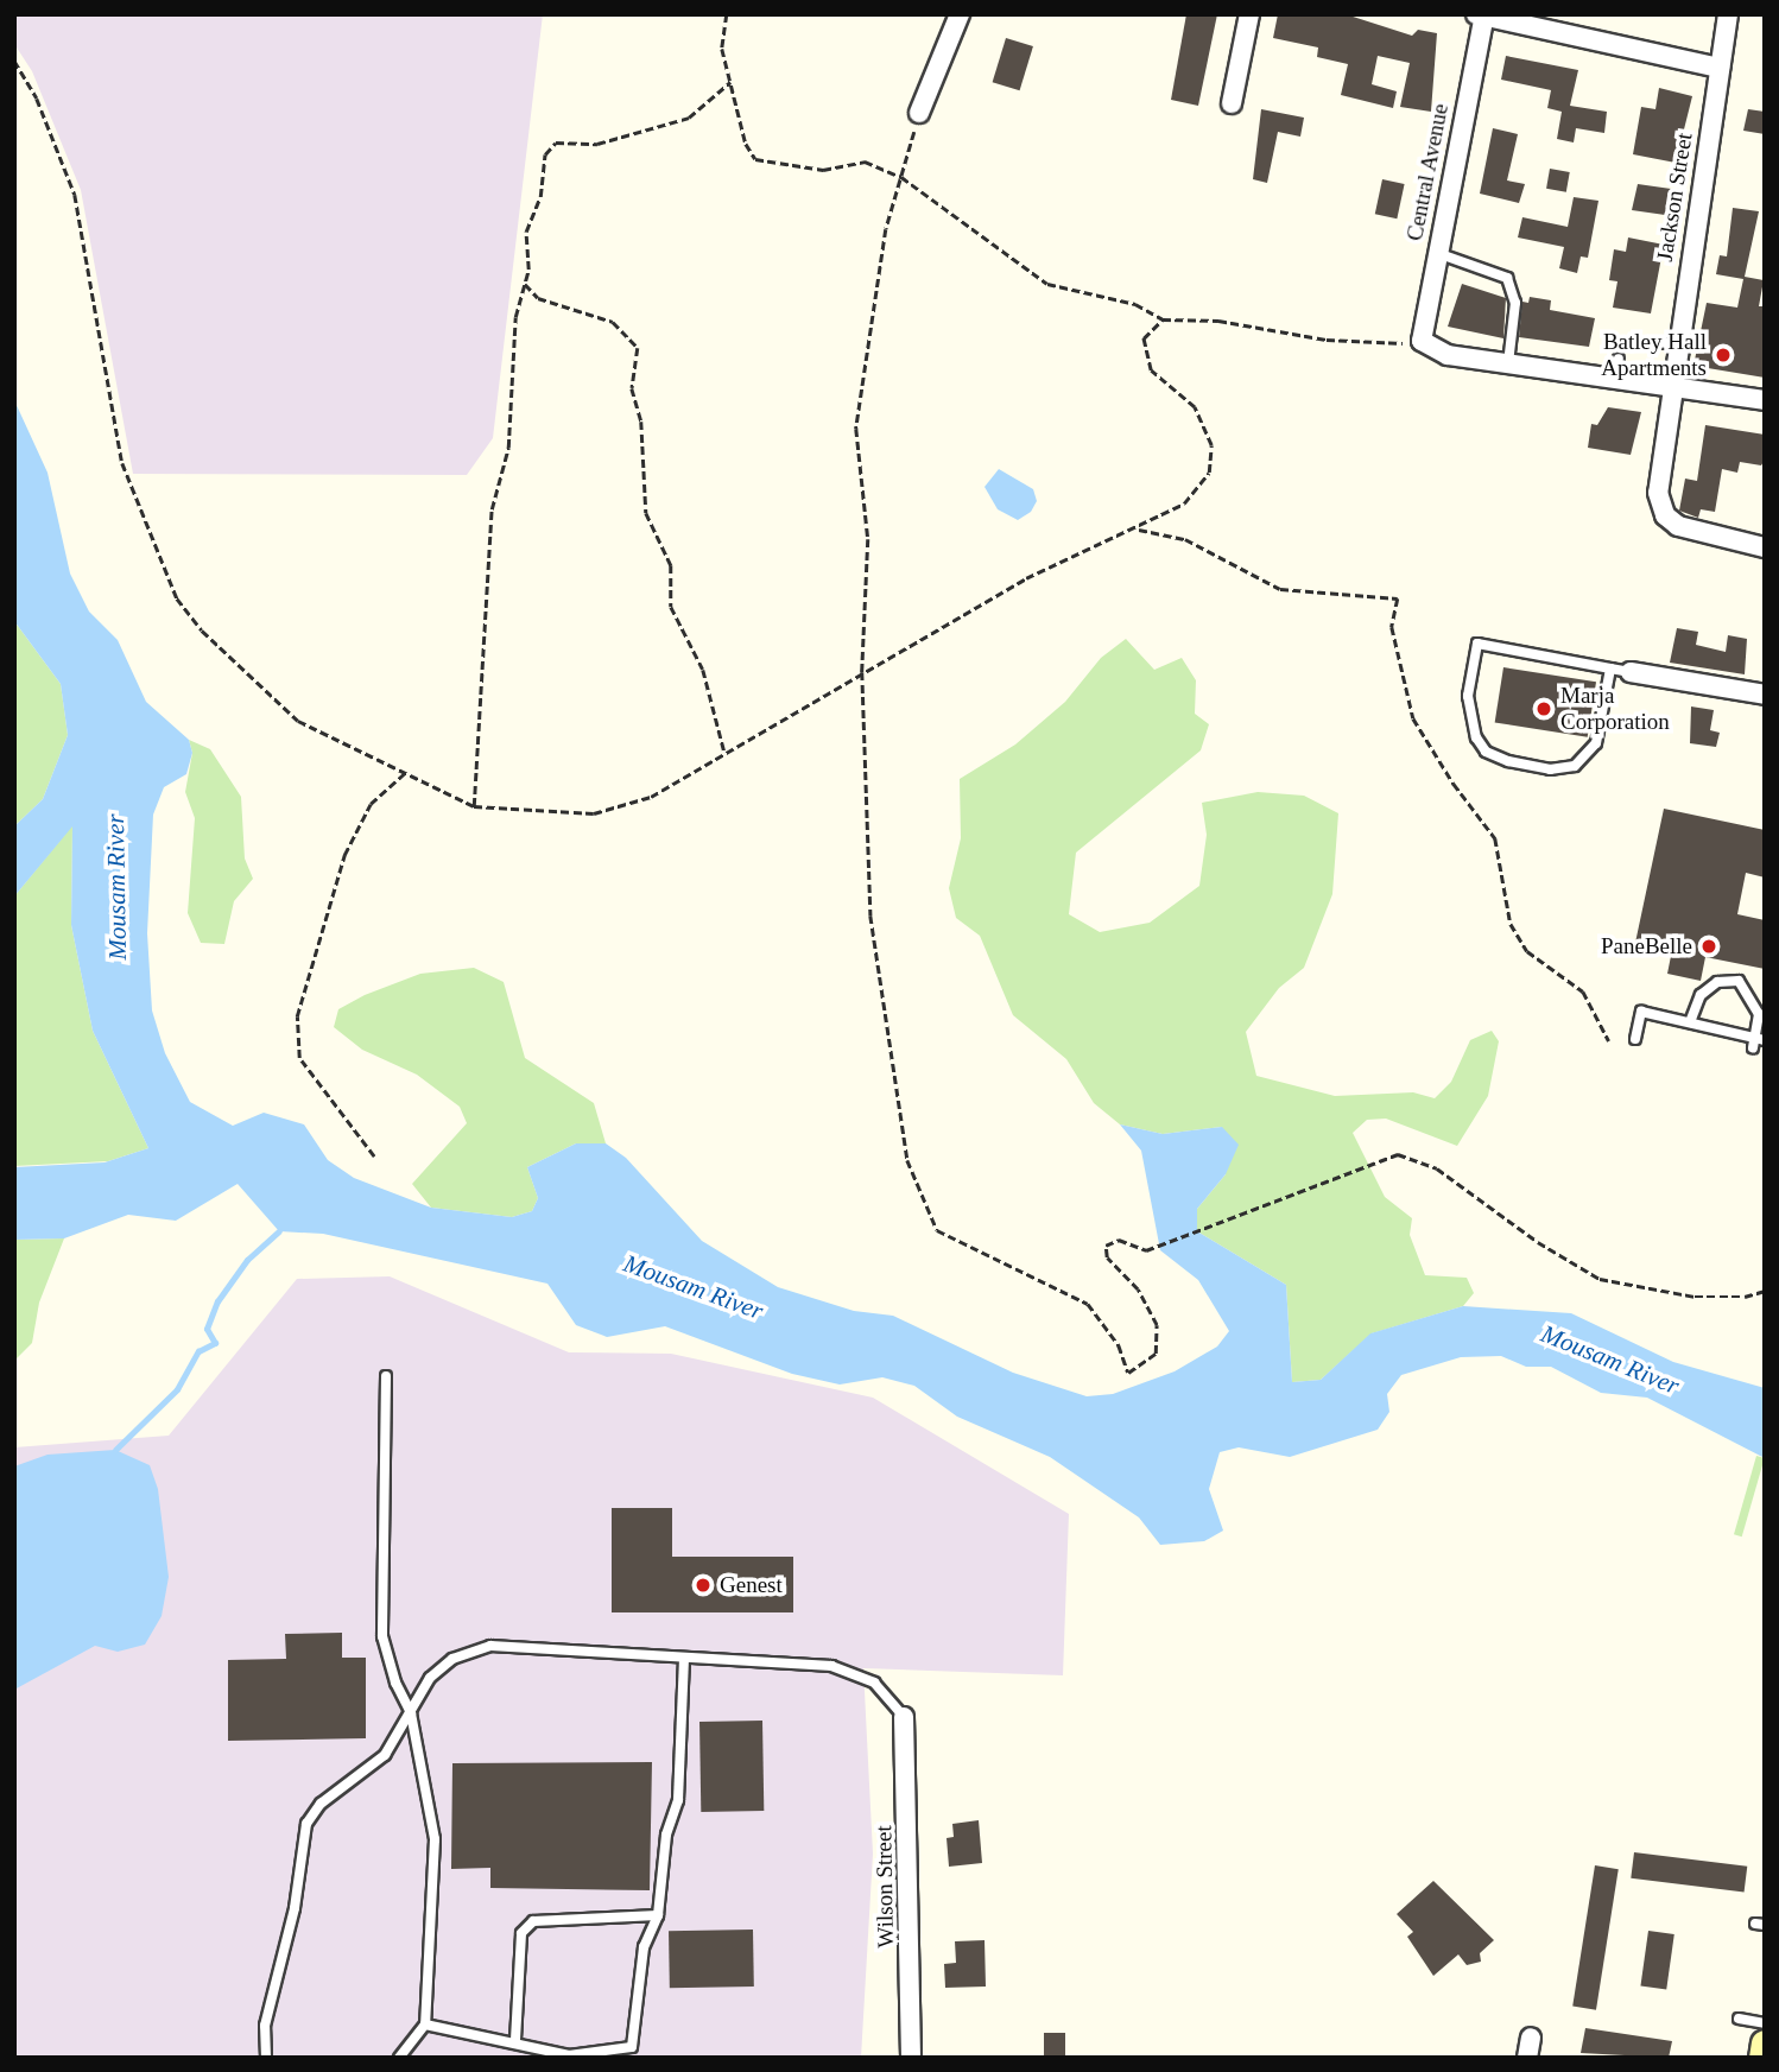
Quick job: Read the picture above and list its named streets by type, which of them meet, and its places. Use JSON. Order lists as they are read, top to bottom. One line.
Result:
{"streets":{"street":["Central Avenue","Jackson Street","Wilson Street"]},"water":["Mousam River"],"places":["Batley Hall Apartments","Marja Corporation","PaneBelle","Genest"]}
